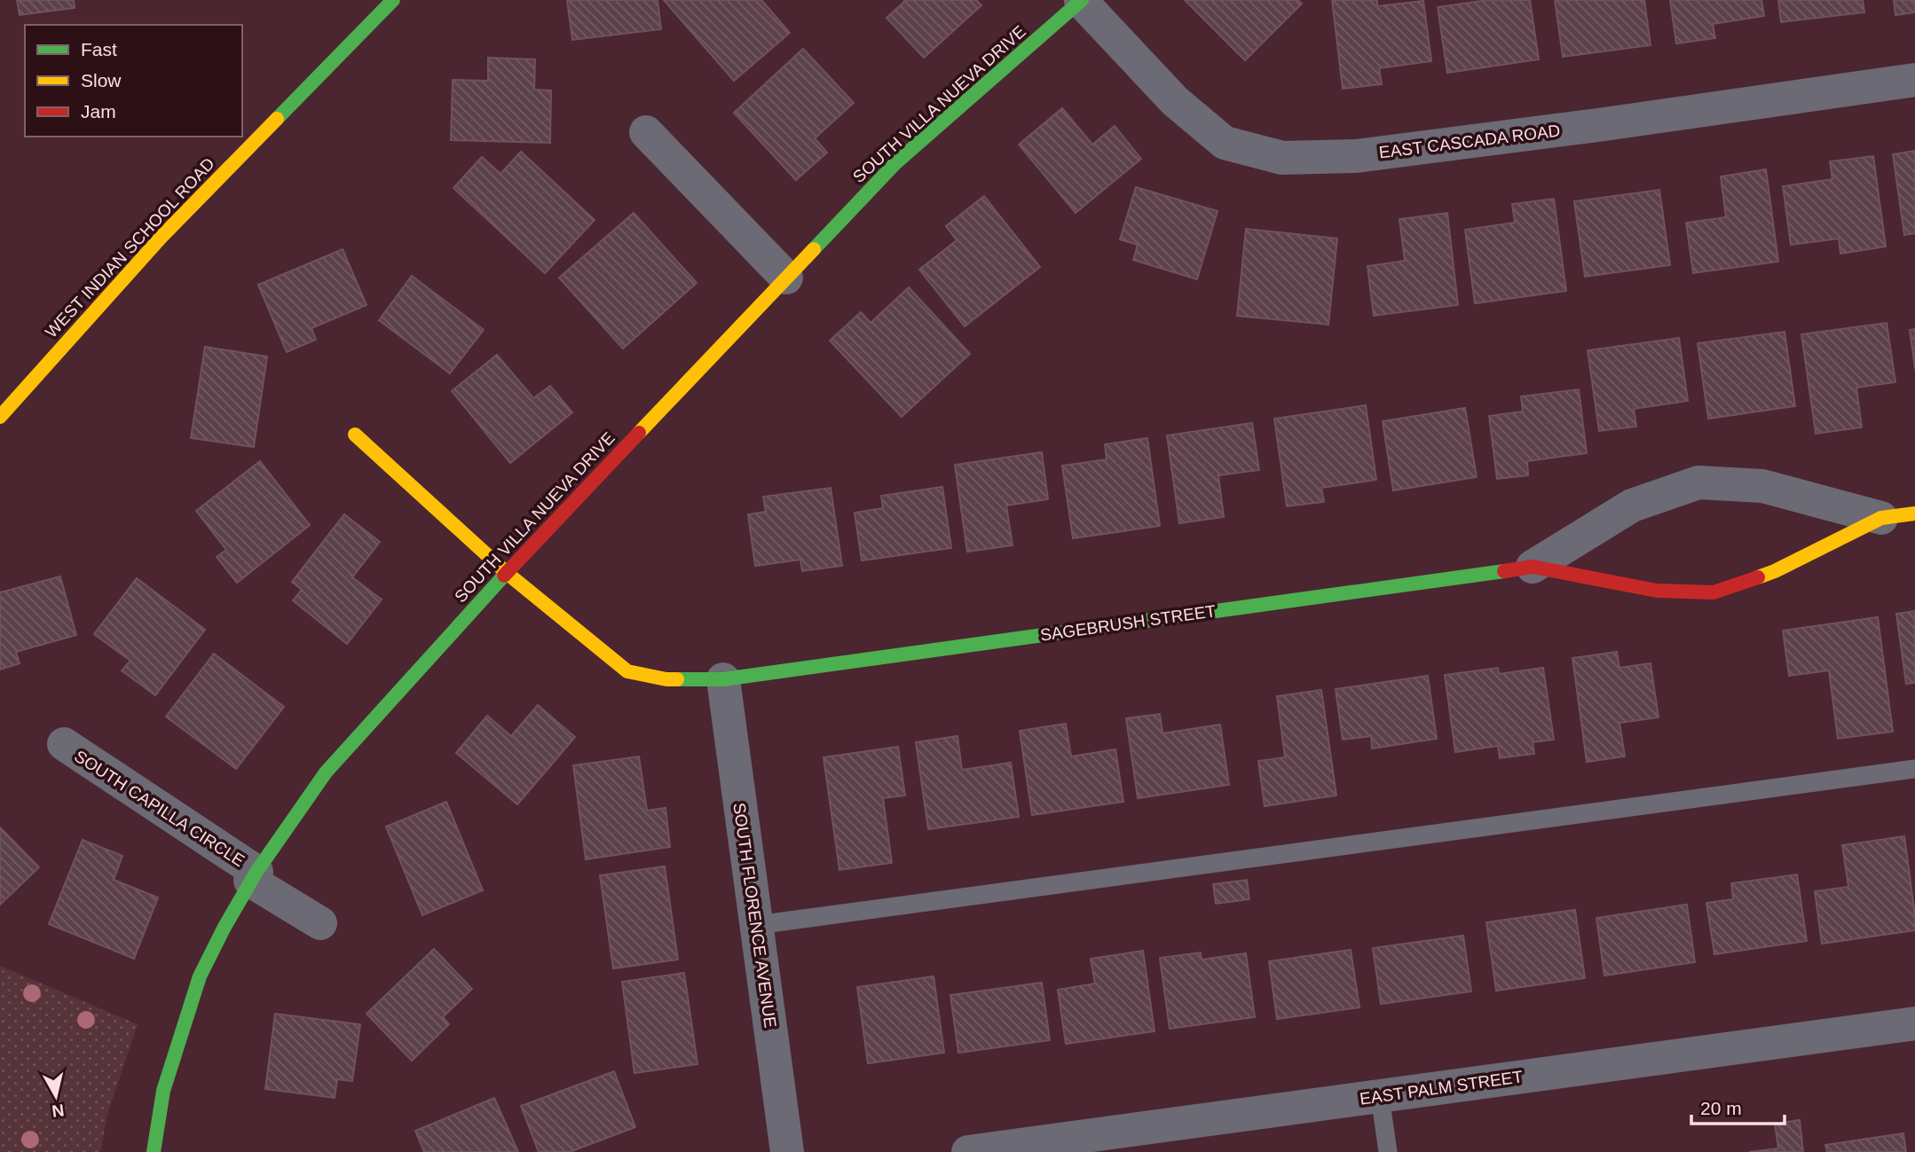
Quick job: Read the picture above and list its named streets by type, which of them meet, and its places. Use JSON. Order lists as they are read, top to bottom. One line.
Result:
{"streets":{"street":["SOUTH VILLA NUEVA DRIVE","EAST CASCADA ROAD","WEST INDIAN SCHOOL ROAD","SAGEBRUSH STREET","SOUTH CAPILLA CIRCLE","SOUTH FLORENCE AVENUE","EAST PALM STREET"]},"crossings":[["SOUTH VILLA NUEVA DRIVE","EAST CASCADA ROAD"],["SOUTH VILLA NUEVA DRIVE","SAGEBRUSH STREET"],["SOUTH VILLA NUEVA DRIVE","SOUTH CAPILLA CIRCLE"],["SAGEBRUSH STREET","SOUTH FLORENCE AVENUE"]],"legend":["Fast","Slow","Jam"],"scale_bar":"20 m","north":"bottom"}
